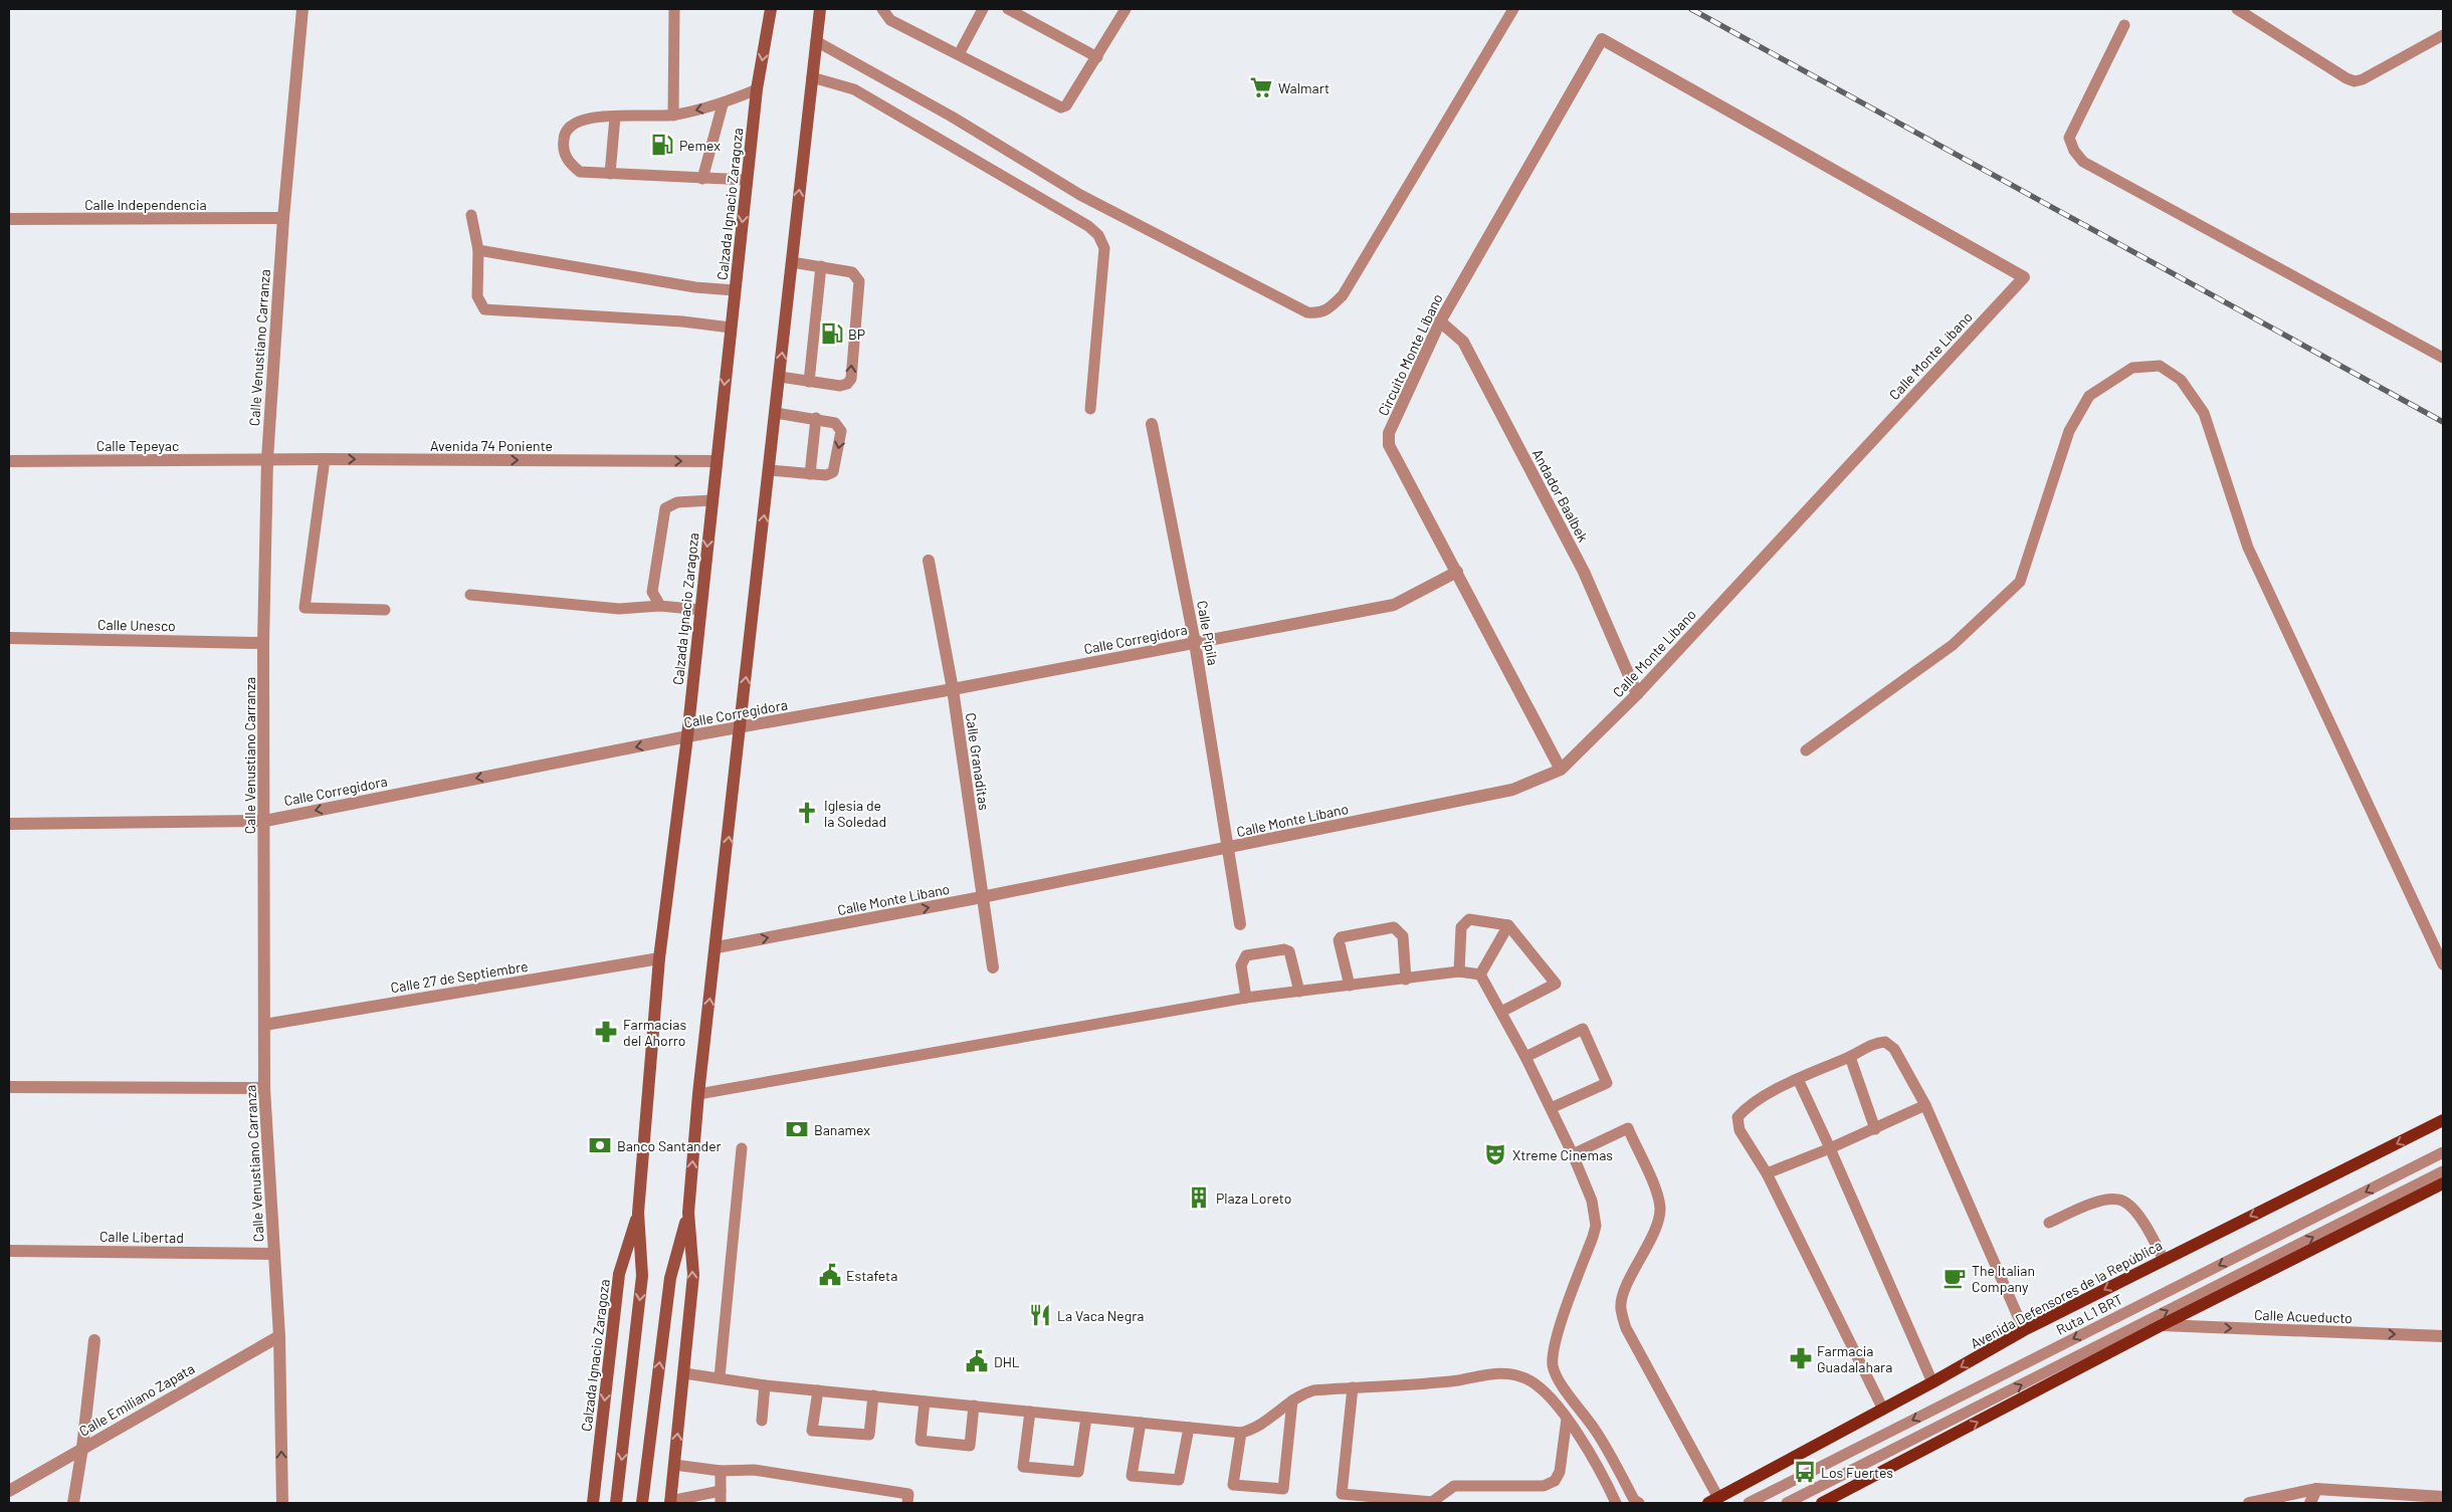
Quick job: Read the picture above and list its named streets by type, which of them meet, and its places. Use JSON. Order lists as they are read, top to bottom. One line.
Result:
{"streets":{"main road":["Calzada Ignacio Zaragoza","Avenida Defensores de la República"],"street":["Calle Independencia","Calle Venustiano Carranza","Circuito Monte Líbano","Calle Monte Líbano","Calle Tepeyac","Avenida 74 Poniente","Andador Baalbek","Calle Unesco","Calle Pípila","Calle Corregidora","Calle Granaditas","Calle 27 de Septiembre","Calle Libertad","Calle Acueducto","Calle Emiliano Zapata"],"lane":["Ruta L1 BRT"]},"crossings":[["Calle Independencia","Calle Venustiano Carranza"],["Calzada Ignacio Zaragoza","Avenida 74 Poniente"],["Calzada Ignacio Zaragoza","Calle Corregidora"],["Calzada Ignacio Zaragoza","Calle 27 de Septiembre"],["Calle Venustiano Carranza","Calle Tepeyac"],["Calle Venustiano Carranza","Avenida 74 Poniente"],["Calle Venustiano Carranza","Calle Unesco"],["Calle Venustiano Carranza","Calle Corregidora"],["Calle Venustiano Carranza","Calle 27 de Septiembre"],["Calle Venustiano Carranza","Calle Libertad"],["Calle Venustiano Carranza","Calle Emiliano Zapata"],["Circuito Monte Líbano","Calle Monte Líbano"],["Circuito Monte Líbano","Andador Baalbek"],["Circuito Monte Líbano","Calle Corregidora"],["Calle Monte Líbano","Andador Baalbek"],["Calle Monte Líbano","Calle Pípila"],["Calle Monte Líbano","Calle Granaditas"],["Calle Tepeyac","Avenida 74 Poniente"],["Calle Pípila","Calle Corregidora"],["Calle Corregidora","Calle Granaditas"]],"one_way":["Avenida 74 Poniente","Calle Acueducto"],"places":{"supermarket":["Walmart"],"fuel station":["Pemex","BP"],"church":["Iglesia de la Soledad"],"pharmacy":["Farmacias del Ahorro","Farmacia Guadalahara"],"bank":["Banamex","Banco Santander"],"theatre":["Xtreme Cinemas"],"building":["Plaza Loreto"],"public building":["Estafeta","DHL"],"cafe":["The Italian Company"],"restaurant":["La Vaca Negra"],"bus stop":["Los Fuertes"]}}
